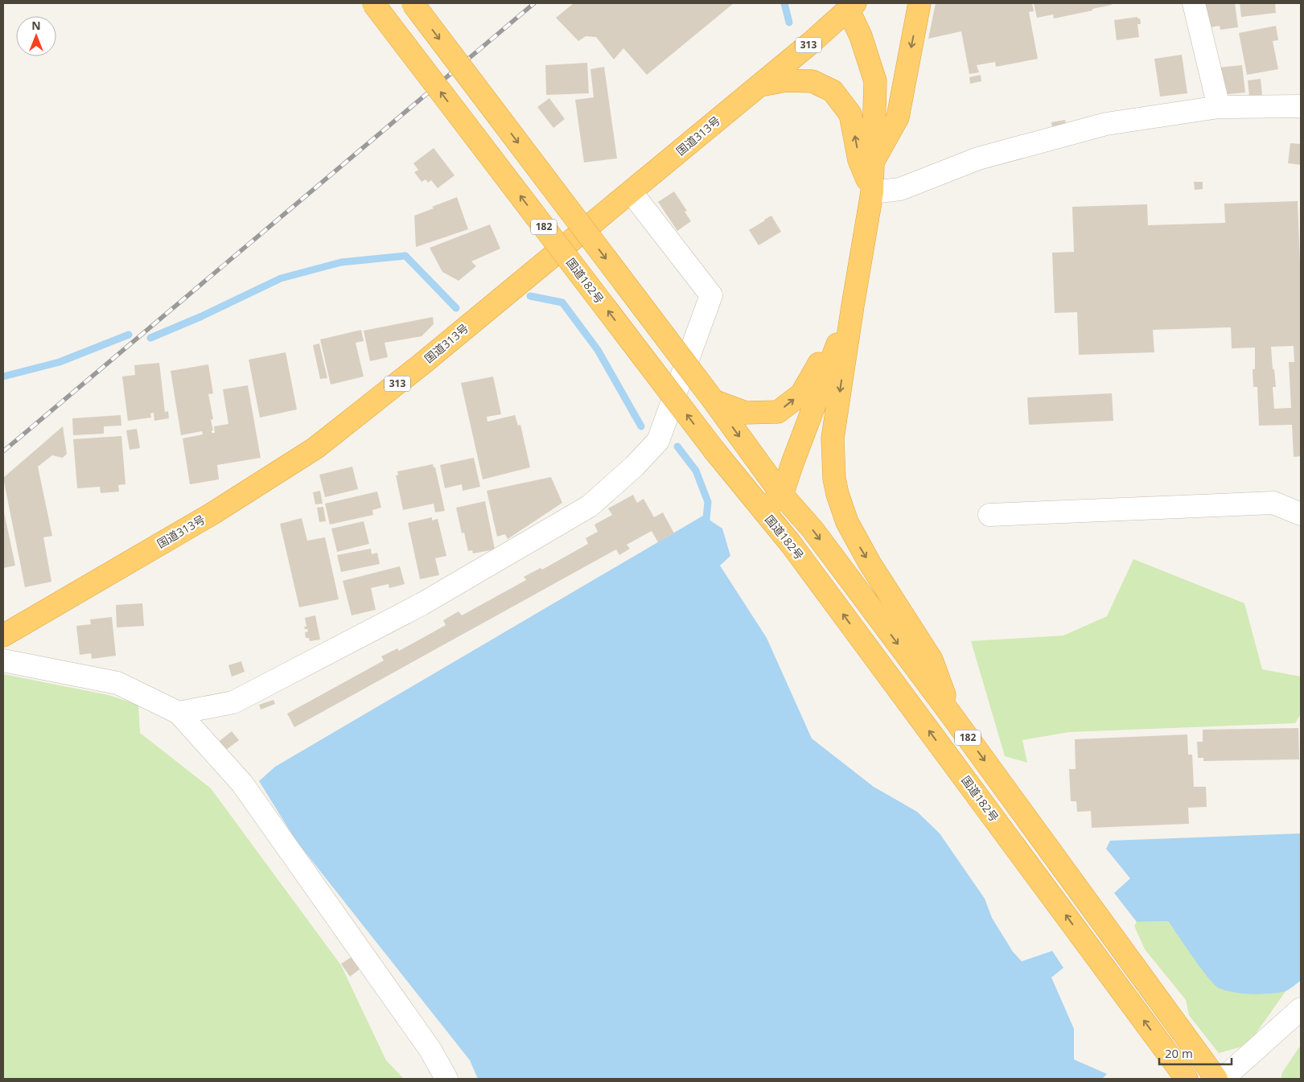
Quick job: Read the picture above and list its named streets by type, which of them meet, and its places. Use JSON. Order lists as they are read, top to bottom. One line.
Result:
{"streets":{"highway":["313","国道313号","182","国道182号"]},"scale_bar":"20 m","north":"top"}
